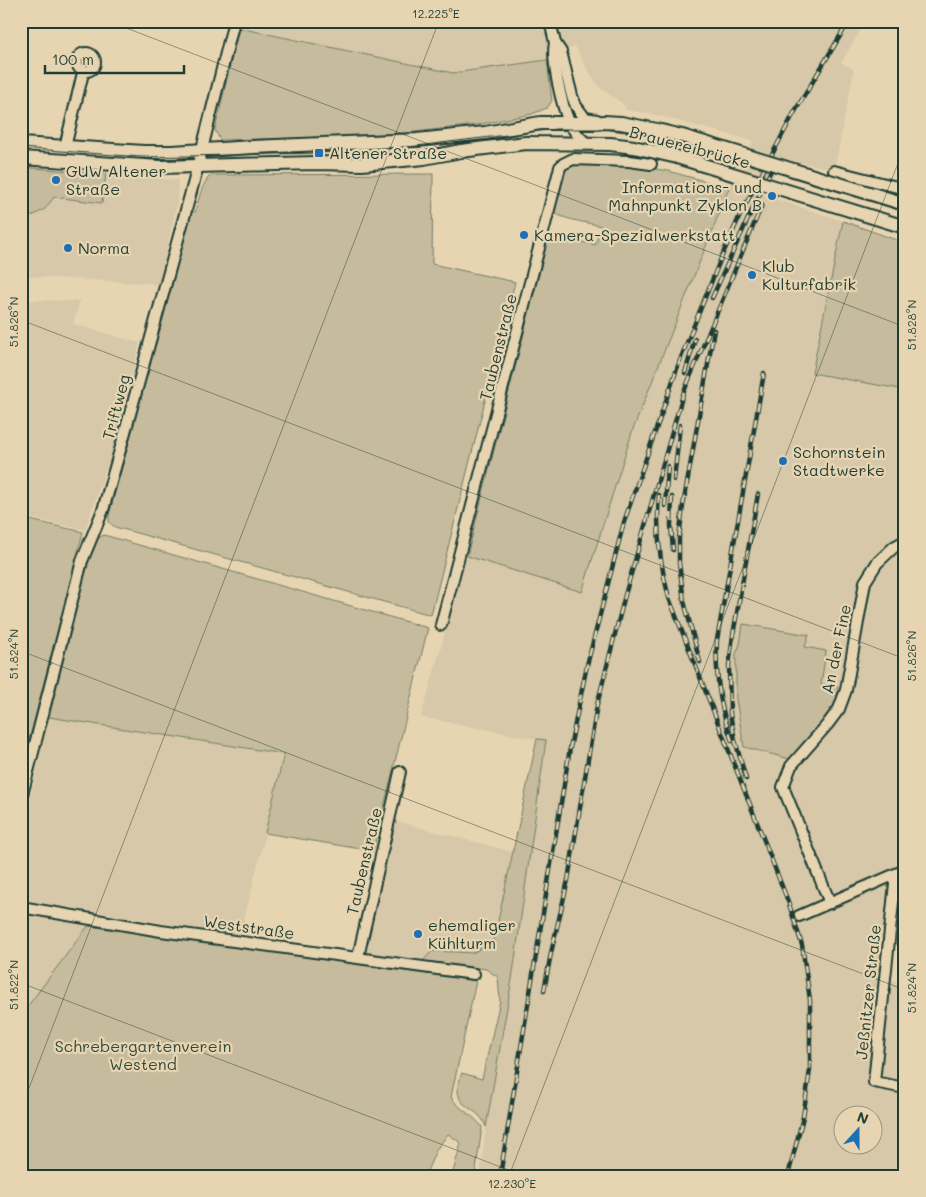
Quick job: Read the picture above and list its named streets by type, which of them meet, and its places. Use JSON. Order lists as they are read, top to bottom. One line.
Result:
{"streets":{"main road":["Brauereibrücke"],"street":["Taubenstraße","Triftweg","An der Fine","Weststraße","Jeßnitzer Straße"]},"crossings":[["Taubenstraße","Weststraße"]],"parks":["Schrebergartenverein Westend"],"places":{"transit":["Altener Straße"],"other":["GUW Altener Straße","Informations- und Mahnpunkt Zyklon B","Kamera-Spezialwerkstatt","Norma","Klub Kulturfabrik","Schornstein Stadtwerke","ehemaliger Kühlturm"]},"scale_bar":"100 m","north":"top","coordinates":["12.225°E","51.826°N","51.828°N","51.824°N","51.822°N","12.230°E"]}
